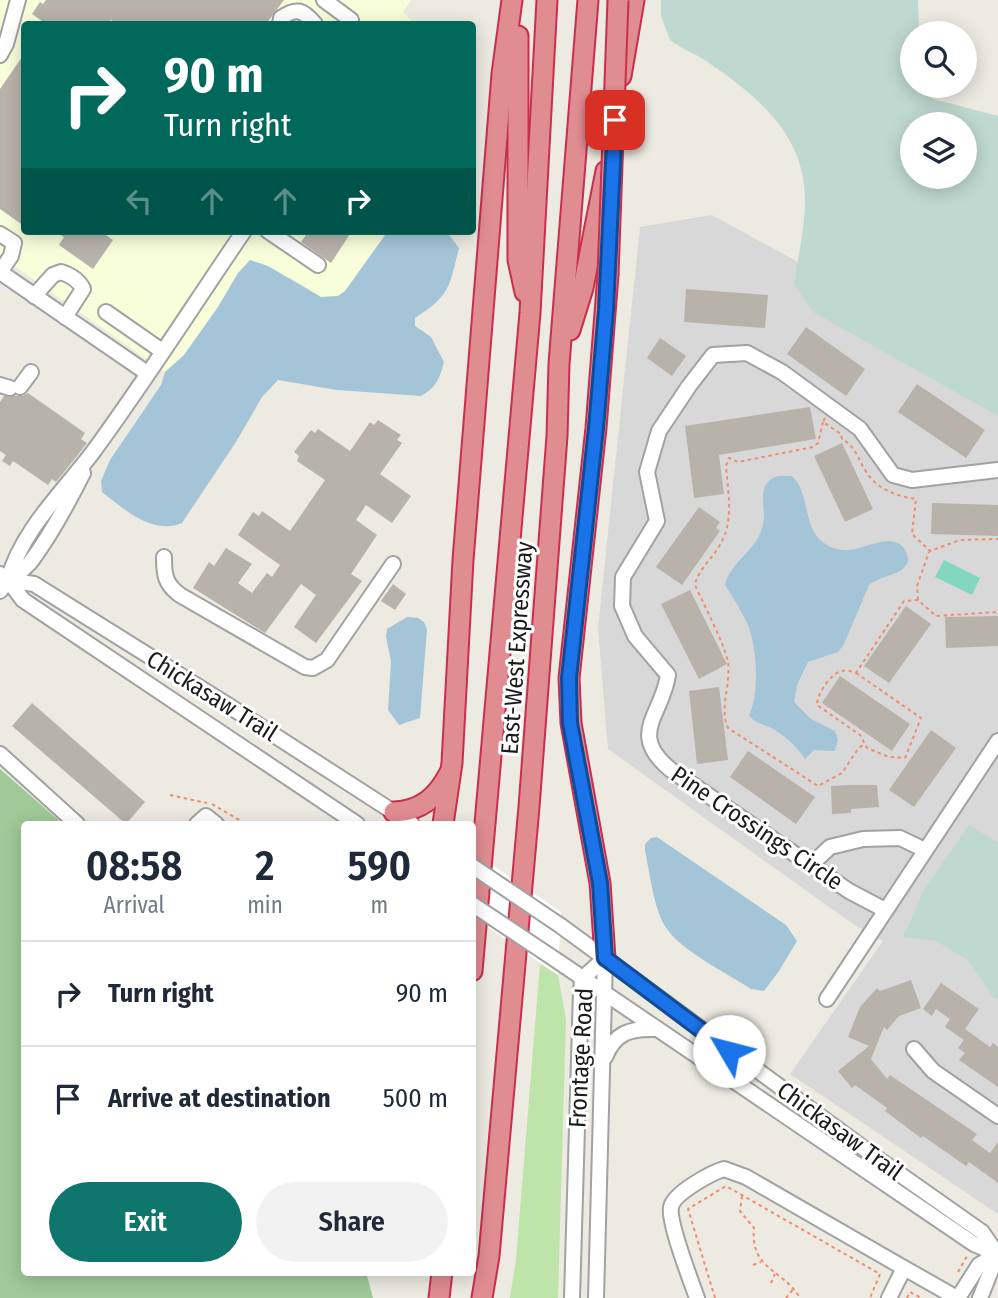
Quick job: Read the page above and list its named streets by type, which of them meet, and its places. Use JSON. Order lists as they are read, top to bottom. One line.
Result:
{"streets":{"highway":["East-West Expressway"],"street":["Chickasaw Trail","Pine Crossings Circle","Frontage Road"]},"crossings":[["Chickasaw Trail","Frontage Road"]],"page":{"turn":["90 m","Turn right"],"eta":["08:58","Arrival","2","min","590","m"],"list":[{"name":"Turn right","value":"90 m"},{"name":"Arrive at destination","value":"500 m"}],"buttons":["Exit","Share"]}}
